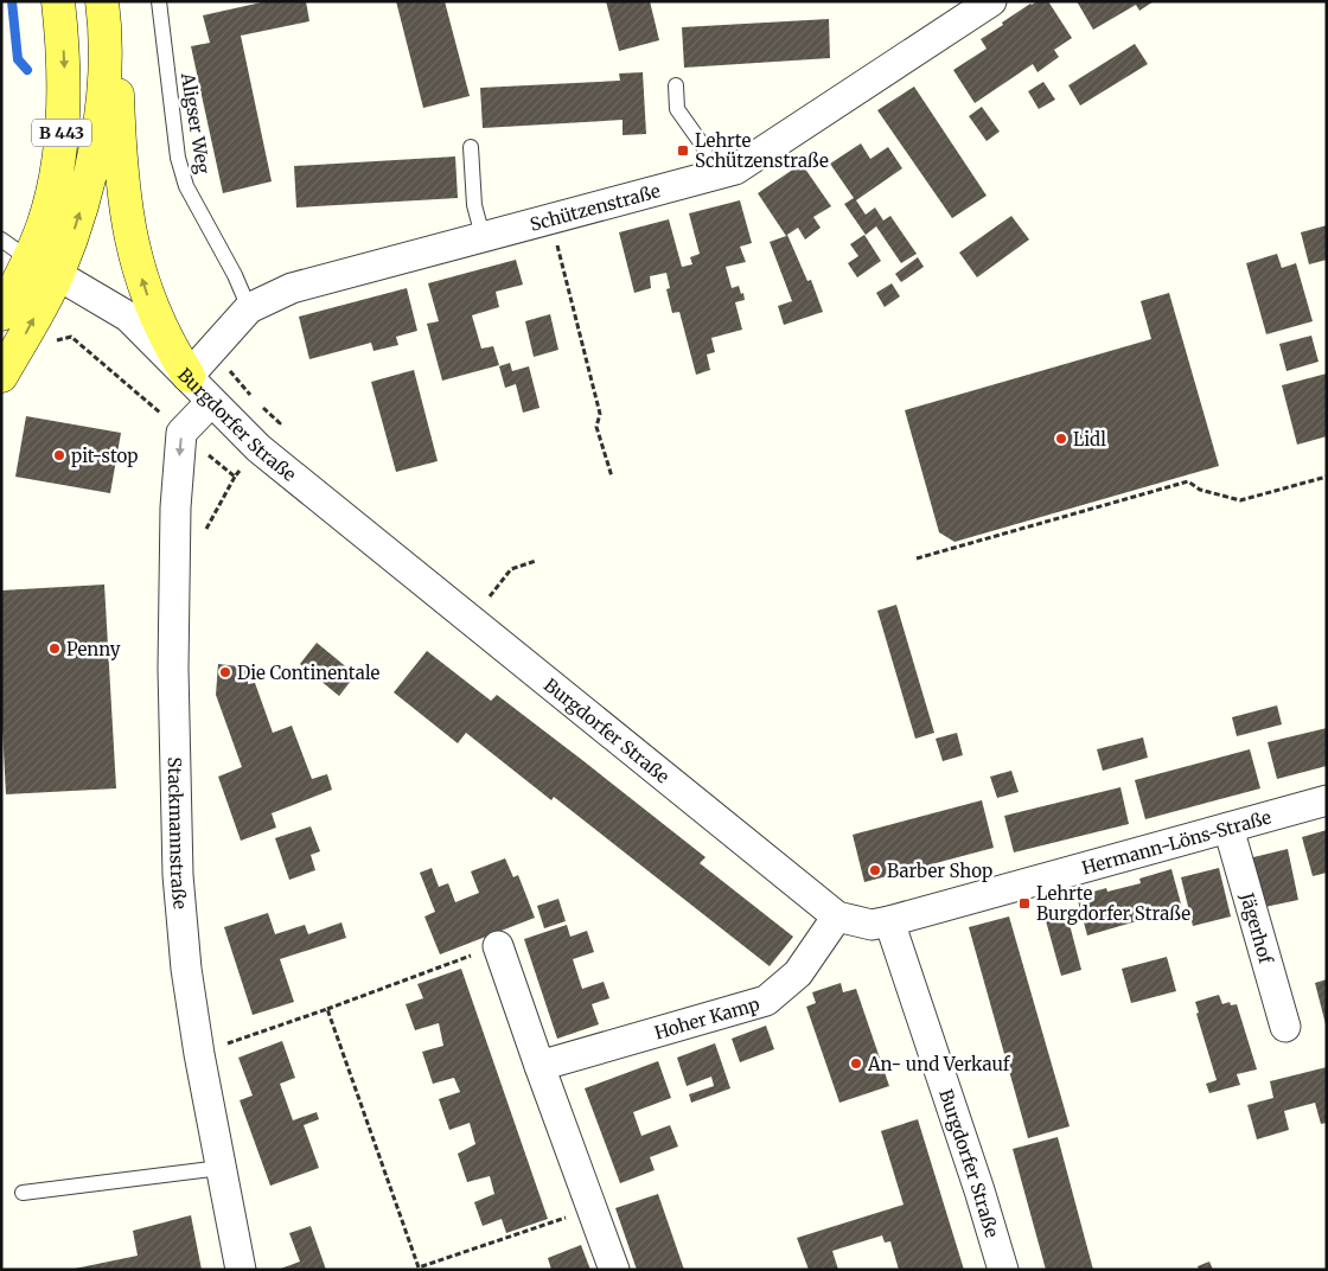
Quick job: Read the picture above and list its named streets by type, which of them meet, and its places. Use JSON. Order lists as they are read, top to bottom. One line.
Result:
{"streets":{"main road":["B 443"],"street":["Schützenstraße","Burgdorfer Straße","Stackmannstraße","Hermann-Löns-Straße","Jägerhof","Hoher Kamp"],"lane":["Aligser Weg"]},"crossings":[["Aligser Weg","Schützenstraße"],["B 443","Burgdorfer Straße"],["Schützenstraße","Burgdorfer Straße"],["Burgdorfer Straße","Hermann-Löns-Straße"],["Burgdorfer Straße","Hoher Kamp"],["Hermann-Löns-Straße","Jägerhof"]],"one_way":["Stackmannstraße"],"places":{"transit":["Lehrte Schützenstraße","Lehrte Burgdorfer Straße"],"other":["Lidl","pit-stop","Penny","Die Continentale","Barber Shop","An- und Verkauf"]}}
